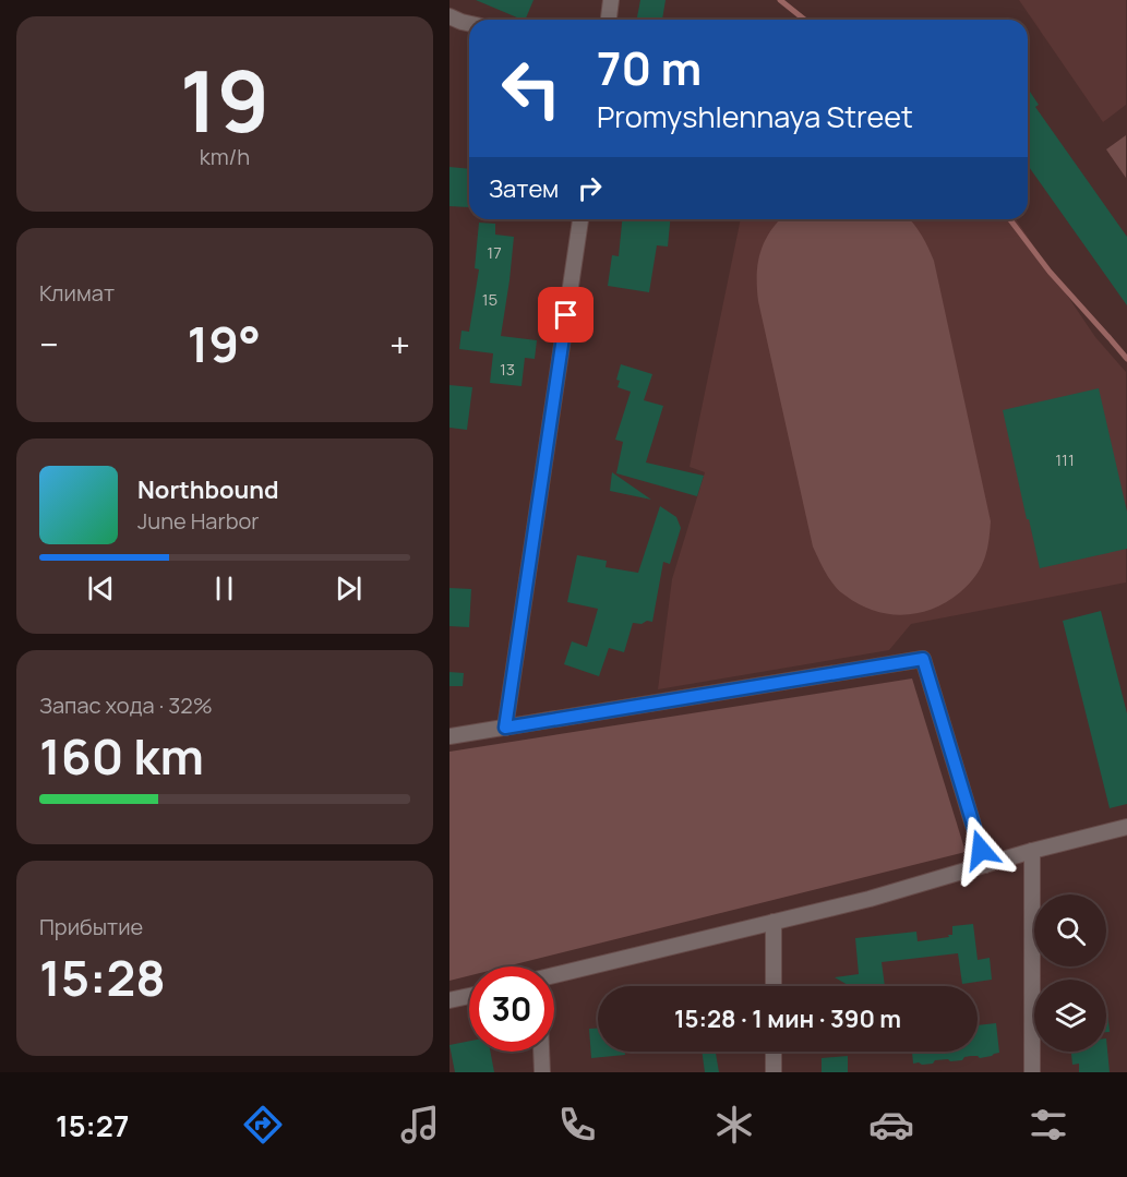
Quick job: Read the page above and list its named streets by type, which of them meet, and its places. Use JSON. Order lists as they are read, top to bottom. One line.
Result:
{"house_numbers":["17","15","13","111"],"page":{"tile":[["19","km/h"],"Климат",["Запас хода · 32%","160 km"],["Прибытие","15:28"]],"turn":["70 m","Promyshlennaya Street"],"then":"Затем","heat":["−","19°","+"],"song":["Northbound","June Harbor"],"limit":"30","trip":"15:28 · 1 мин · 390 m","tabs":"15:27"}}
